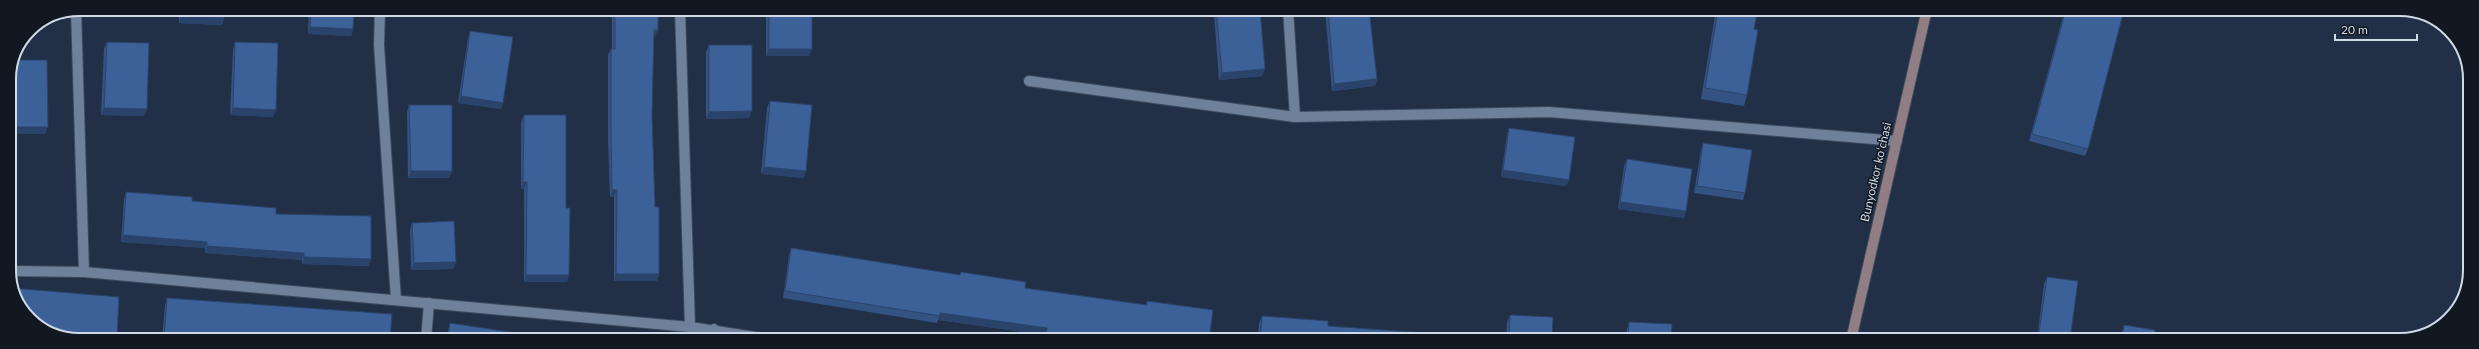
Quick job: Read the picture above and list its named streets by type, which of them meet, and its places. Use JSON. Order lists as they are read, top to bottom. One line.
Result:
{"streets":{"main road":["Bunyodkor koʻchasi"]},"scale_bar":"20 m"}
